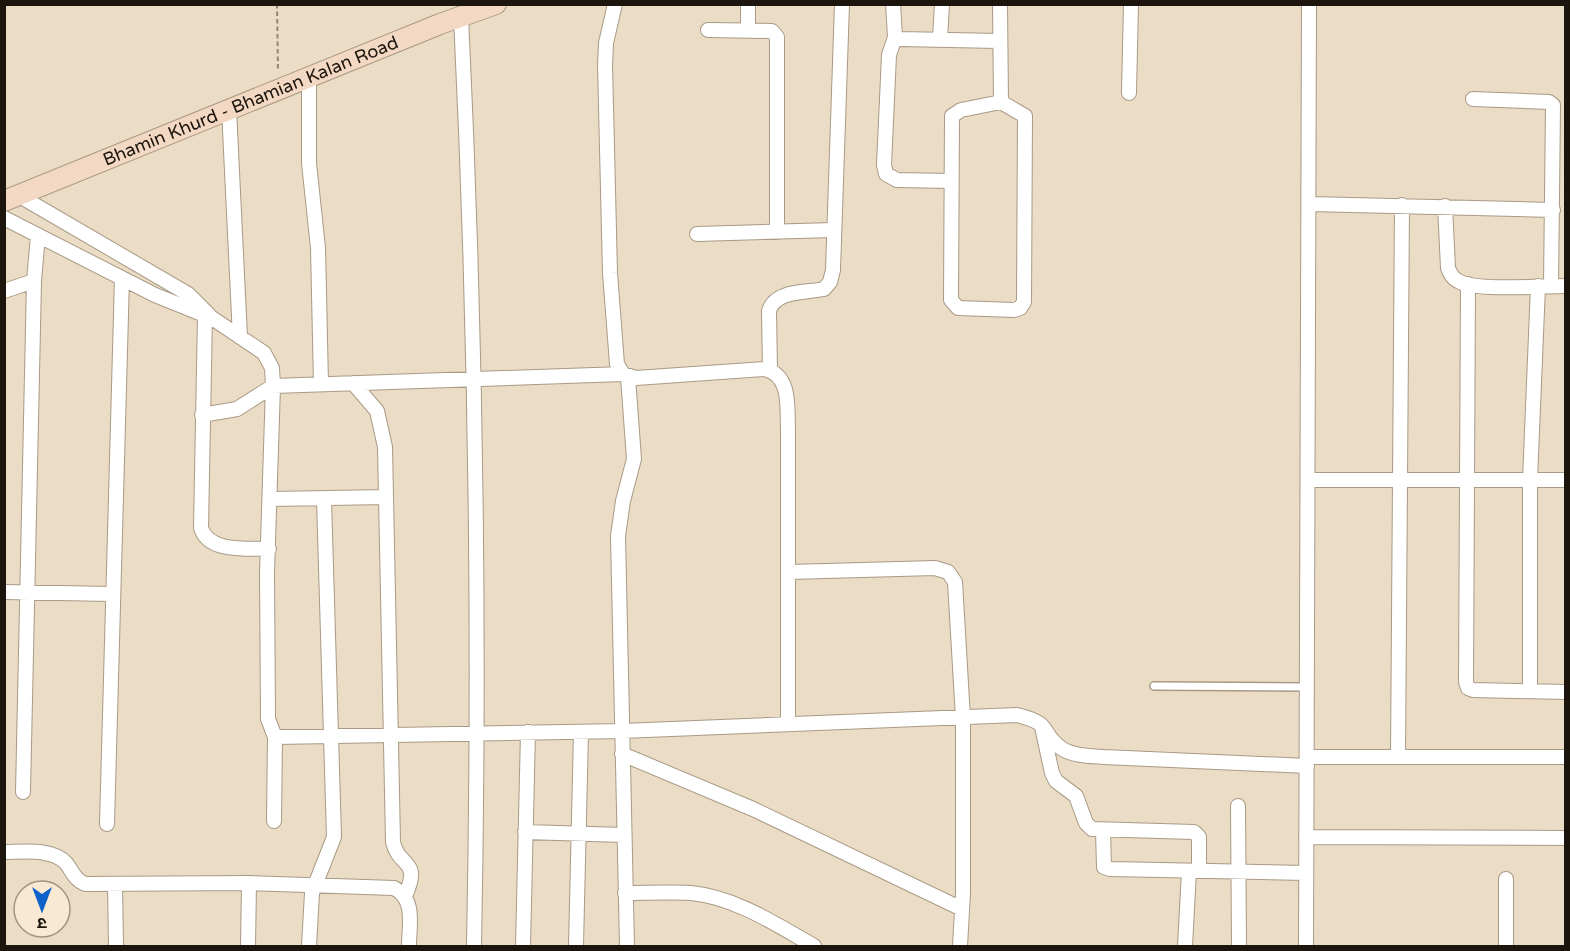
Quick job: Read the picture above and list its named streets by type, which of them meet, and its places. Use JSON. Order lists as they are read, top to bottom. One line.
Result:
{"streets":{"street":["Bhamin Khurd - Bhamian Kalan Road"]},"north":"bottom"}
